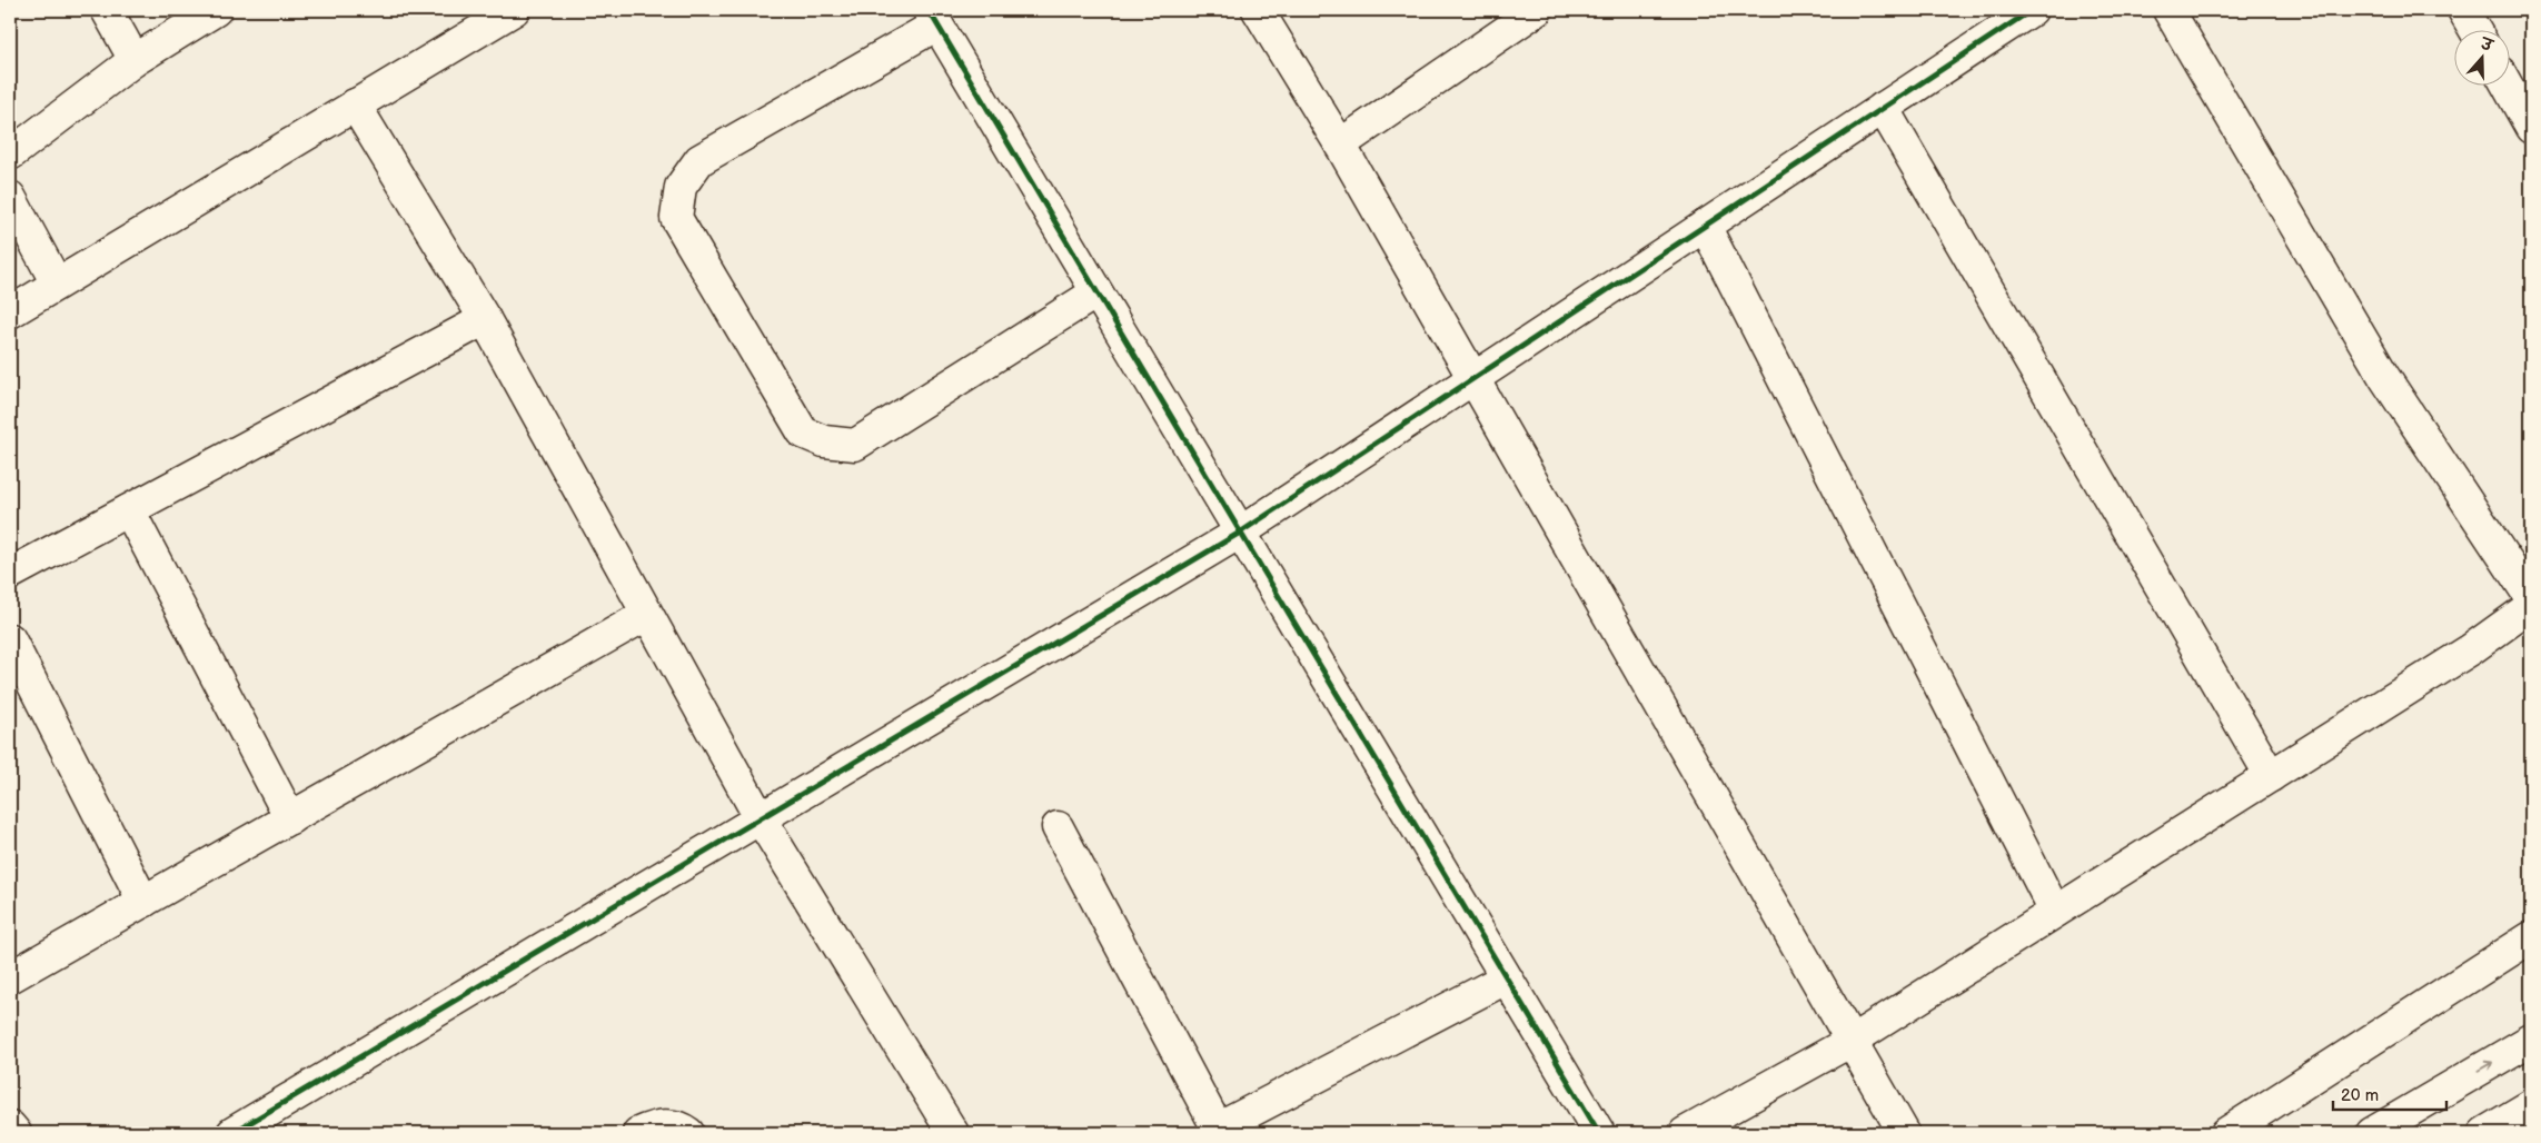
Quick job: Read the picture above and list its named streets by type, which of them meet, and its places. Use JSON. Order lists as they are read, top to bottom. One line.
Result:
{"scale_bar":"20 m","north":"top"}
